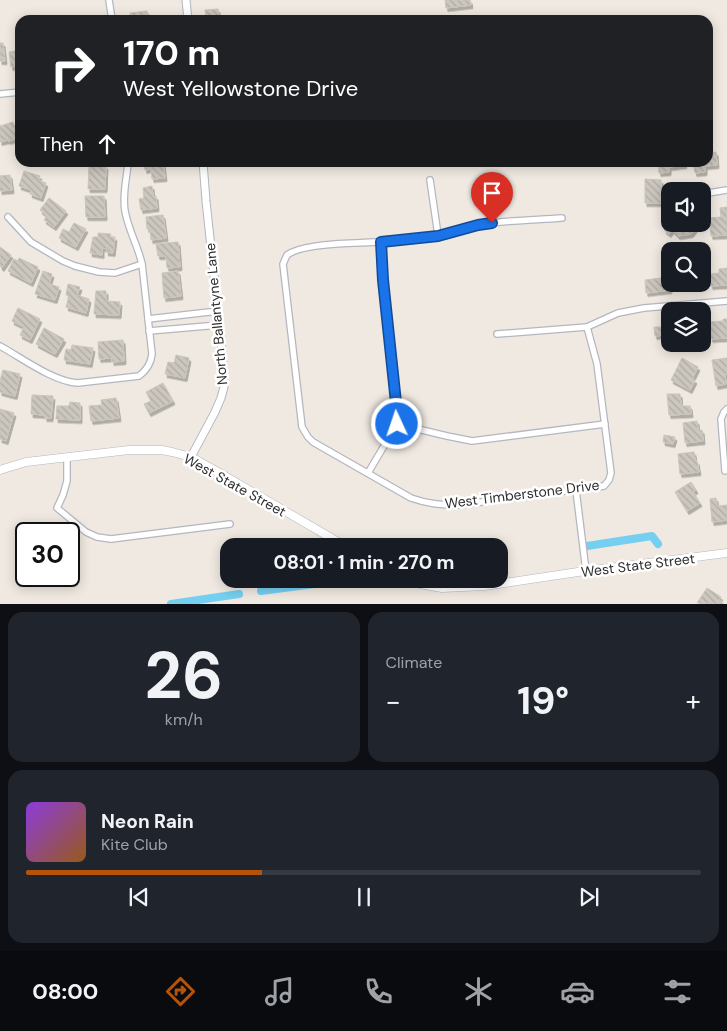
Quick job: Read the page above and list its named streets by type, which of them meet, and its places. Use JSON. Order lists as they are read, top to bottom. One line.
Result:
{"streets":{"main road":["West State Street"],"street":["North Ballantyne Lane","West Timberstone Drive"]},"crossings":[["North Ballantyne Lane","West State Street"]],"page":{"turn":["170 m","West Yellowstone Drive"],"then":"Then","limit":"30","trip":"08:01 · 1 min · 270 m","tile":[["26","km/h"],"Climate"],"heat":["−","19°","+"],"song":["Neon Rain","Kite Club"],"tabs":"08:00"}}
